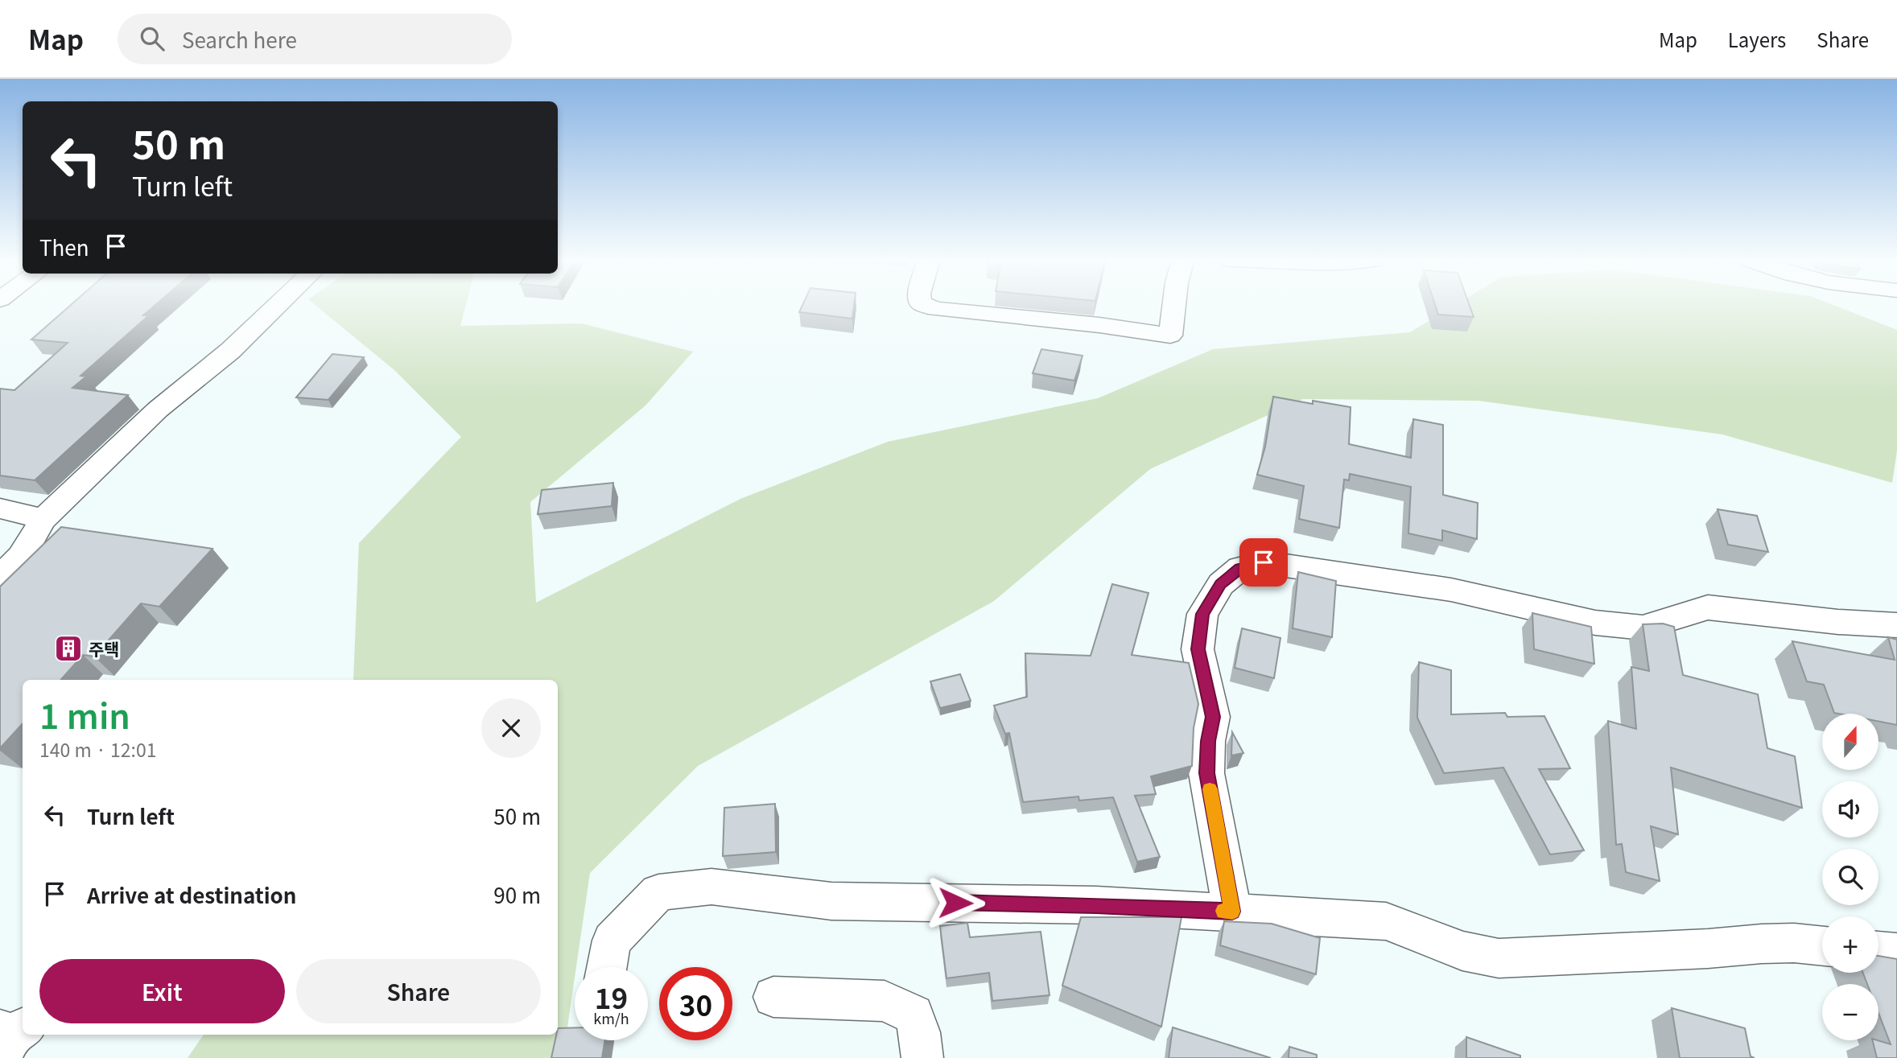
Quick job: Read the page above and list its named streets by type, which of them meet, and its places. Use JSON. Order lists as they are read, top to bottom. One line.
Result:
{"places":{"building":["주택"]},"north":"top","page":{"header":"Map","search":"Search here","nav":["Map","Layers","Share"],"turn":["50 m","Turn left"],"then":"Then","heading":["1 min","140 m · 12:01"],"map_buttons":["+","−"],"list":[{"name":"Turn left","value":"50 m"},{"name":"Arrive at destination","value":"90 m"}],"buttons":["Exit","Share"],"speed":"19 km/h","limit":"30"}}
